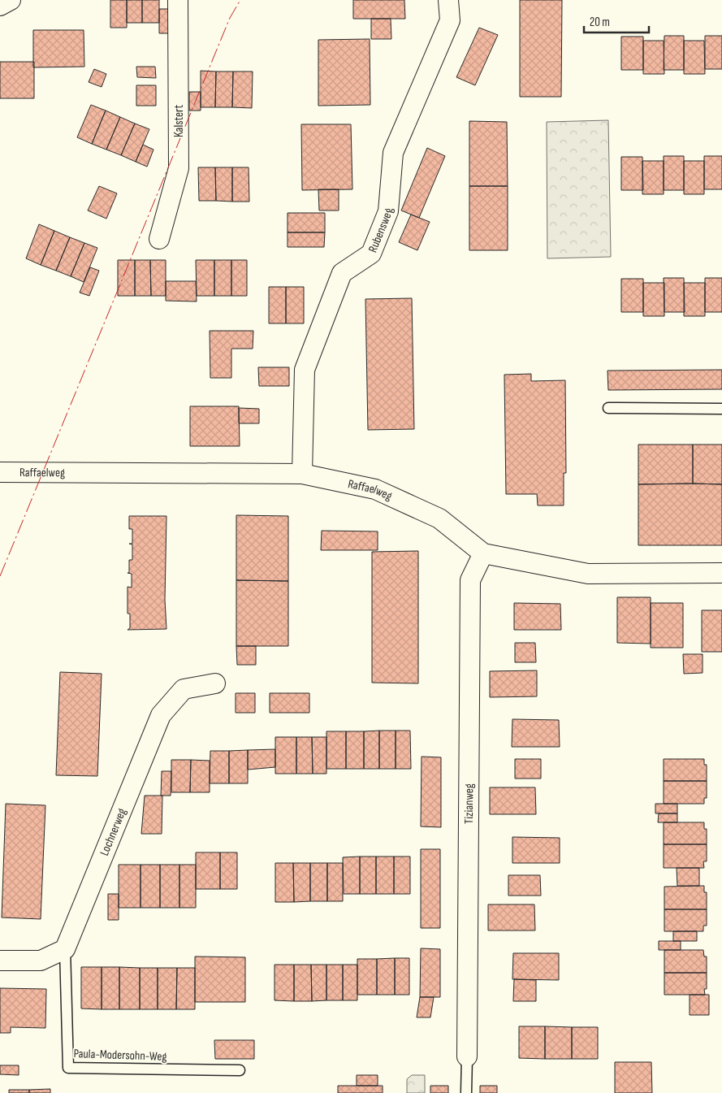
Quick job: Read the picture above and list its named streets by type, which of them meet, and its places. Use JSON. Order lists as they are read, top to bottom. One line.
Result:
{"streets":{"street":["Kalstert","Rubensweg","Raffaelweg","Tizianweg","Lochnerweg"],"lane":["Paula-Modersohn-Weg"]},"crossings":[["Rubensweg","Raffaelweg"],["Raffaelweg","Tizianweg"],["Lochnerweg","Paula-Modersohn-Weg"]],"scale_bar":"20 m"}
